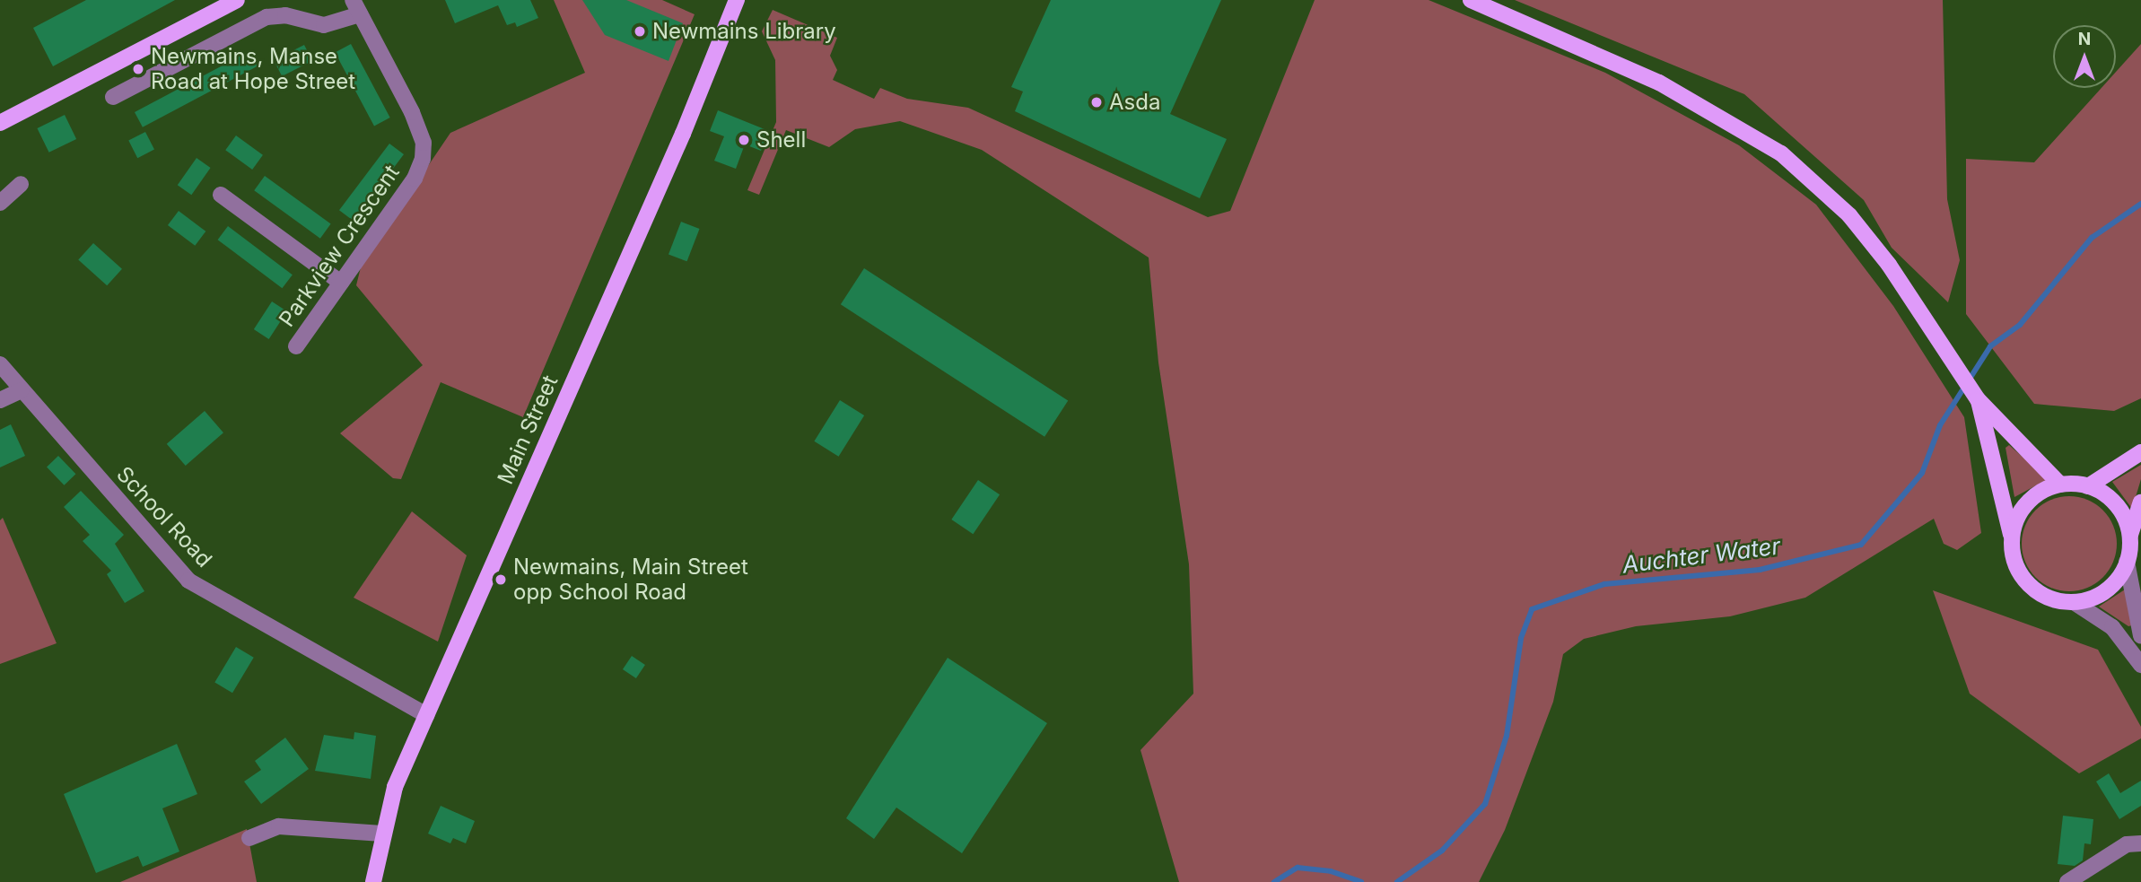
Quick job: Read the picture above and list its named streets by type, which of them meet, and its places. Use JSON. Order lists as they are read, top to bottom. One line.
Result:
{"streets":{"main road":["Main Street"],"street":["Parkview Crescent","School Road"]},"crossings":[["Main Street","School Road"]],"water":["Auchter Water"],"places":["Newmains Library","Newmains, Manse Road at Hope Street","Asda","Shell","Newmains, Main Street opp School Road"],"north":"top"}
